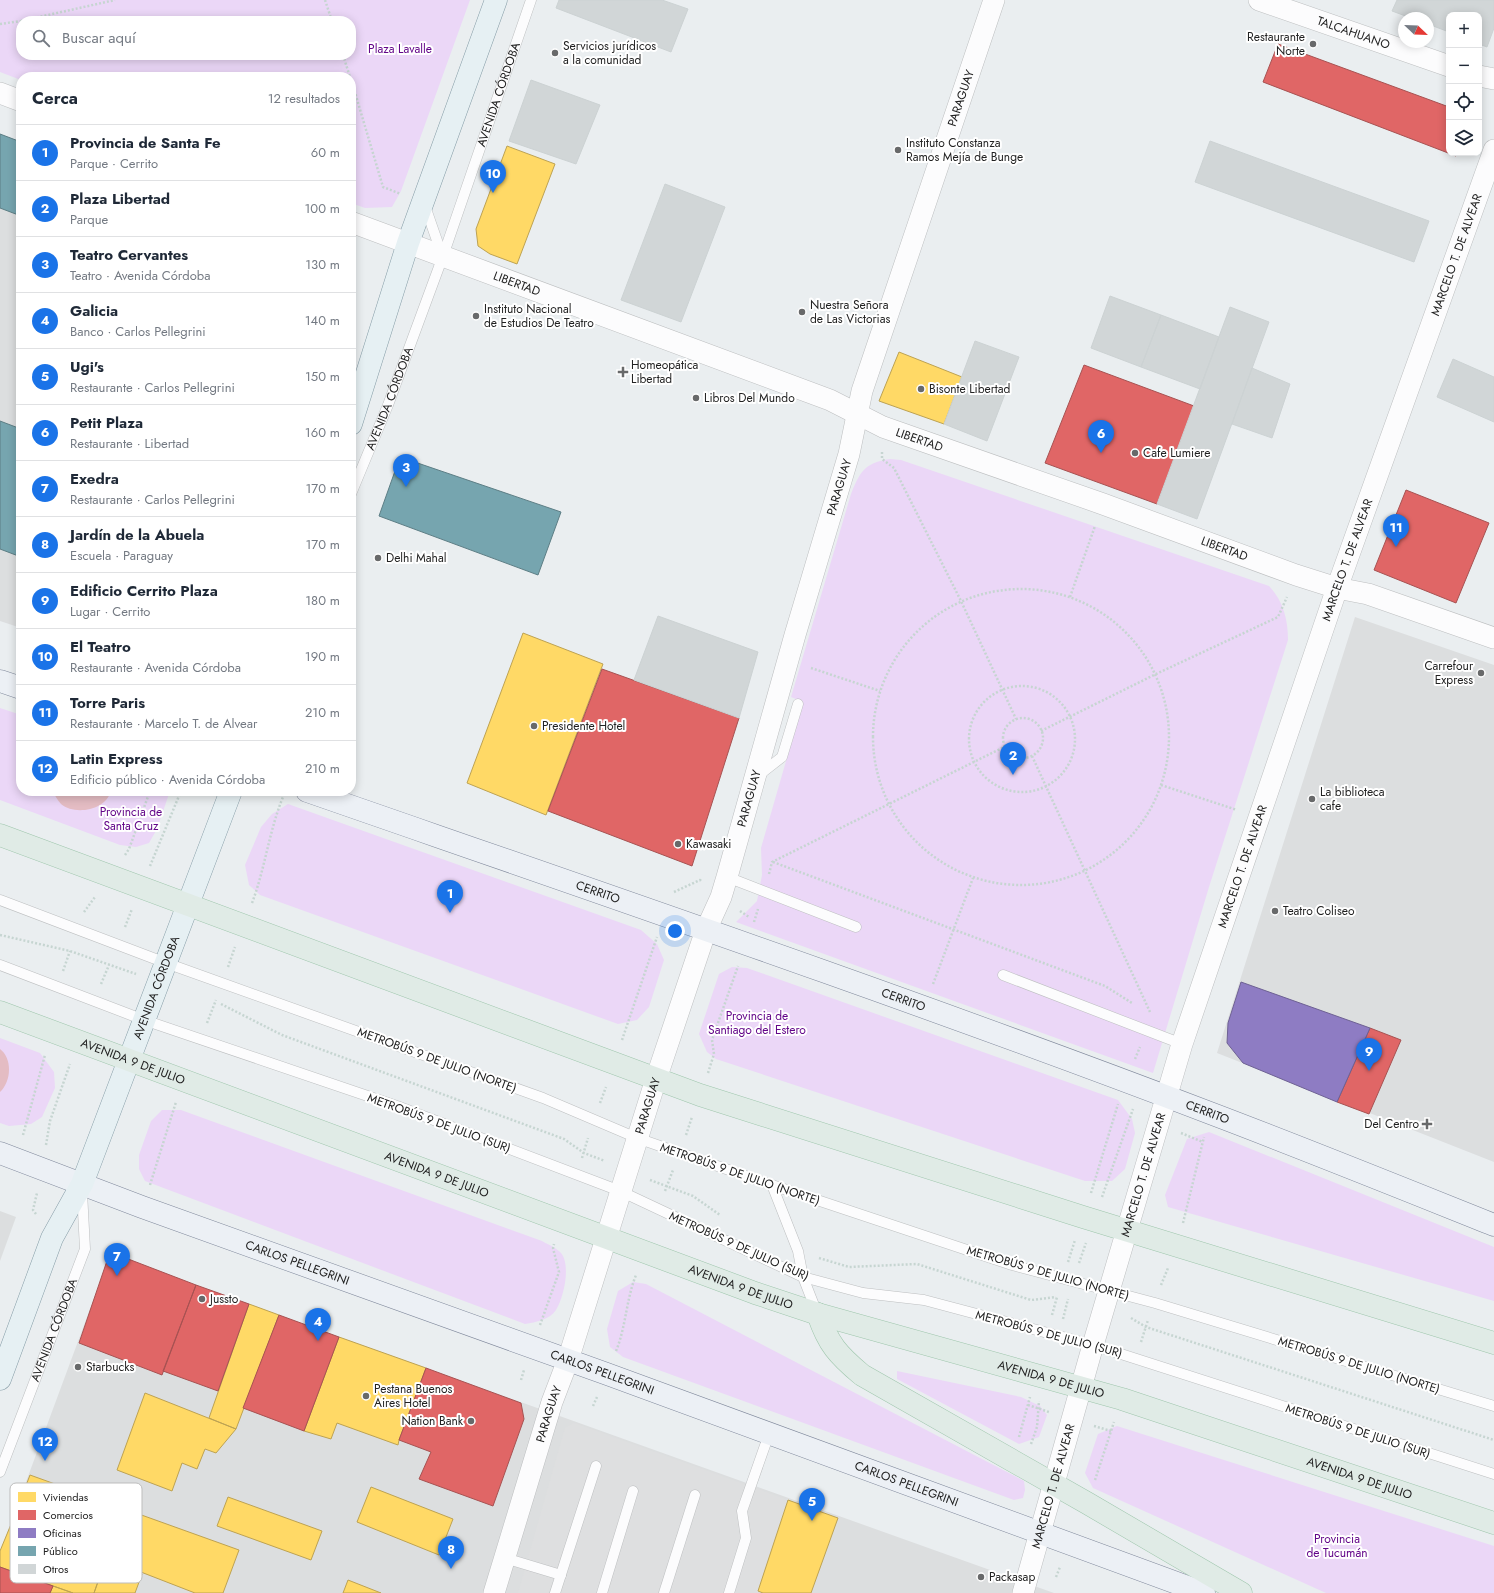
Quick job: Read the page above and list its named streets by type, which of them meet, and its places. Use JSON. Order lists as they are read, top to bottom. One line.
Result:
{"streets":{"highway":["AVENIDA 9 DE JULIO"],"main road":["AVENIDA CÓRDOBA"],"street":["TALCAHUANO","PARAGUAY","MARCELO T. DE ALVEAR","LIBERTAD","CERRITO","CARLOS PELLEGRINI"],"lane":["METROBÚS 9 DE JULIO (NORTE)","METROBÚS 9 DE JULIO (SUR)"]},"crossings":[["AVENIDA CÓRDOBA","LIBERTAD"],["AVENIDA CÓRDOBA","METROBÚS 9 DE JULIO (NORTE)"],["AVENIDA CÓRDOBA","AVENIDA 9 DE JULIO"],["AVENIDA CÓRDOBA","METROBÚS 9 DE JULIO (SUR)"],["AVENIDA CÓRDOBA","CARLOS PELLEGRINI"],["PARAGUAY","LIBERTAD"],["PARAGUAY","CERRITO"],["PARAGUAY","METROBÚS 9 DE JULIO (NORTE)"],["PARAGUAY","AVENIDA 9 DE JULIO"],["PARAGUAY","METROBÚS 9 DE JULIO (SUR)"],["PARAGUAY","CARLOS PELLEGRINI"],["MARCELO T. DE ALVEAR","LIBERTAD"],["MARCELO T. DE ALVEAR","CERRITO"],["MARCELO T. DE ALVEAR","METROBÚS 9 DE JULIO (NORTE)"],["MARCELO T. DE ALVEAR","AVENIDA 9 DE JULIO"],["MARCELO T. DE ALVEAR","METROBÚS 9 DE JULIO (SUR)"],["MARCELO T. DE ALVEAR","CARLOS PELLEGRINI"]],"parks":["Plaza Lavalle","Provincia de Santa Cruz","Provincia de Santiago del Estero","Provincia de Tucumán"],"places":{"other":["Restaurante Norte","Servicios jurídicos a la comunidad","Instituto Constanza Ramos Mejía de Bunge","Nuestra Señora de Las Victorias","Instituto Nacional de Estudios De Teatro","Bisonte Libertad","Libros Del Mundo","Cafe Lumiere","Delhi Mahal","Carrefour Express","Presidente Hotel","La biblioteca cafe","Kawasaki","Teatro Coliseo","Jussto","Starbucks","Pestana Buenos Aires Hotel","Nation Bank","Packasap"],"health":["Homeopática Libertad","Del Centro"]},"legend":["Viviendas","Comercios","Oficinas","Público","Otros"],"north":"bottom right","page":{"map_buttons":["+","−"],"search":"Buscar aquí","heading":["Cerca","12 resultados"],"list":[{"mark":"1","name":"Provincia de Santa Fe","note":"Parque · Cerrito","value":"60 m"},{"mark":"2","name":"Plaza Libertad","note":"Parque","value":"100 m"},{"mark":"3","name":"Teatro Cervantes","note":"Teatro · Avenida Córdoba","value":"130 m"},{"mark":"4","name":"Galicia","note":"Banco · Carlos Pellegrini","value":"140 m"},{"mark":"5","name":"Ugi's","note":"Restaurante · Carlos Pellegrini","value":"150 m"},{"mark":"6","name":"Petit Plaza","note":"Restaurante · Libertad","value":"160 m"},{"mark":"7","name":"Exedra","note":"Restaurante · Carlos Pellegrini","value":"170 m"},{"mark":"8","name":"Jardín de la Abuela","note":"Escuela · Paraguay","value":"170 m"},{"mark":"9","name":"Edificio Cerrito Plaza","note":"Lugar · Cerrito","value":"180 m"},{"mark":"10","name":"El Teatro","note":"Restaurante · Avenida Córdoba","value":"190 m"},{"mark":"11","name":"Torre Paris","note":"Restaurante · Marcelo T. de Alvear","value":"210 m"},{"mark":"12","name":"Latin Express","note":"Edificio público · Avenida Córdoba","value":"210 m"}],"pins":["10","6","3","11","2","1","9","7","4","12","5","8"]}}
